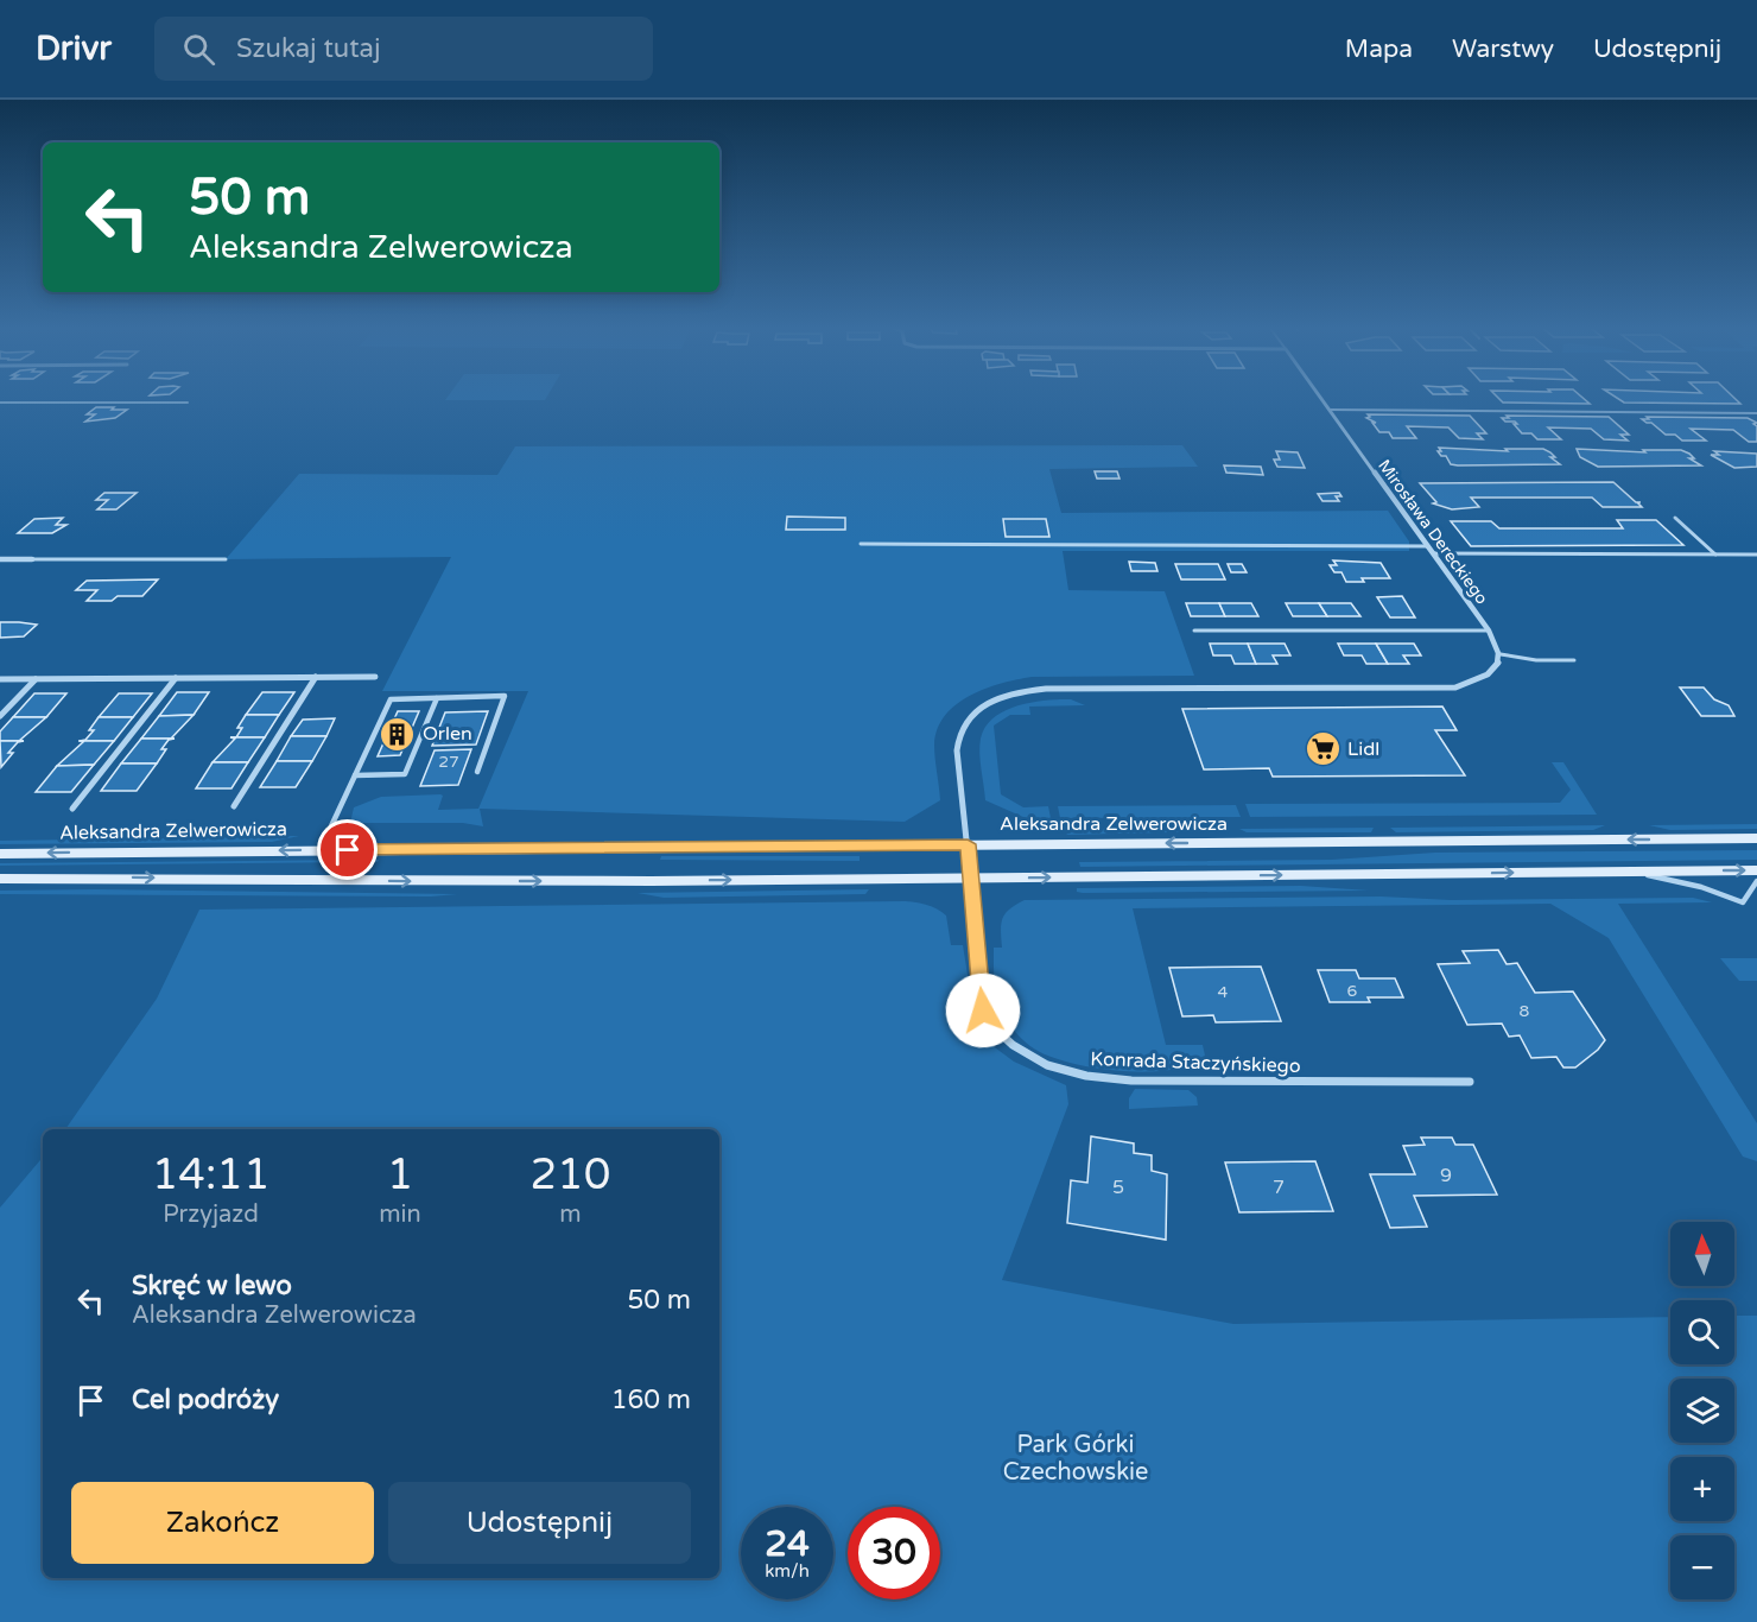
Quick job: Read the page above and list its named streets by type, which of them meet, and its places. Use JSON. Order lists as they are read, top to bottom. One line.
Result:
{"streets":{"street":["Mirosława Dereckiego","Aleksandra Zelwerowicza","Konrada Staczyńskiego"]},"crossings":[["Mirosława Dereckiego","Konrada Staczyńskiego"],["Aleksandra Zelwerowicza","Konrada Staczyńskiego"]],"parks":["Park Górki Czechowskie"],"places":{"building":["Orlen"],"supermarket":["Lidl"]},"house_numbers":["27","6","4","8","9","5","7"],"north":"top","page":{"header":"Drivr","search":"Szukaj tutaj","nav":["Mapa","Warstwy","Udostępnij"],"turn":["50 m","Aleksandra Zelwerowicza"],"eta":["14:11","Przyjazd","1","min","210","m"],"map_buttons":["+","−"],"list":[{"name":"Skręć w lewo","note":"Aleksandra Zelwerowicza","value":"50 m"},{"name":"Cel podróży","value":"160 m"}],"buttons":["Zakończ","Udostępnij"],"speed":"24 km/h","limit":"30"}}
